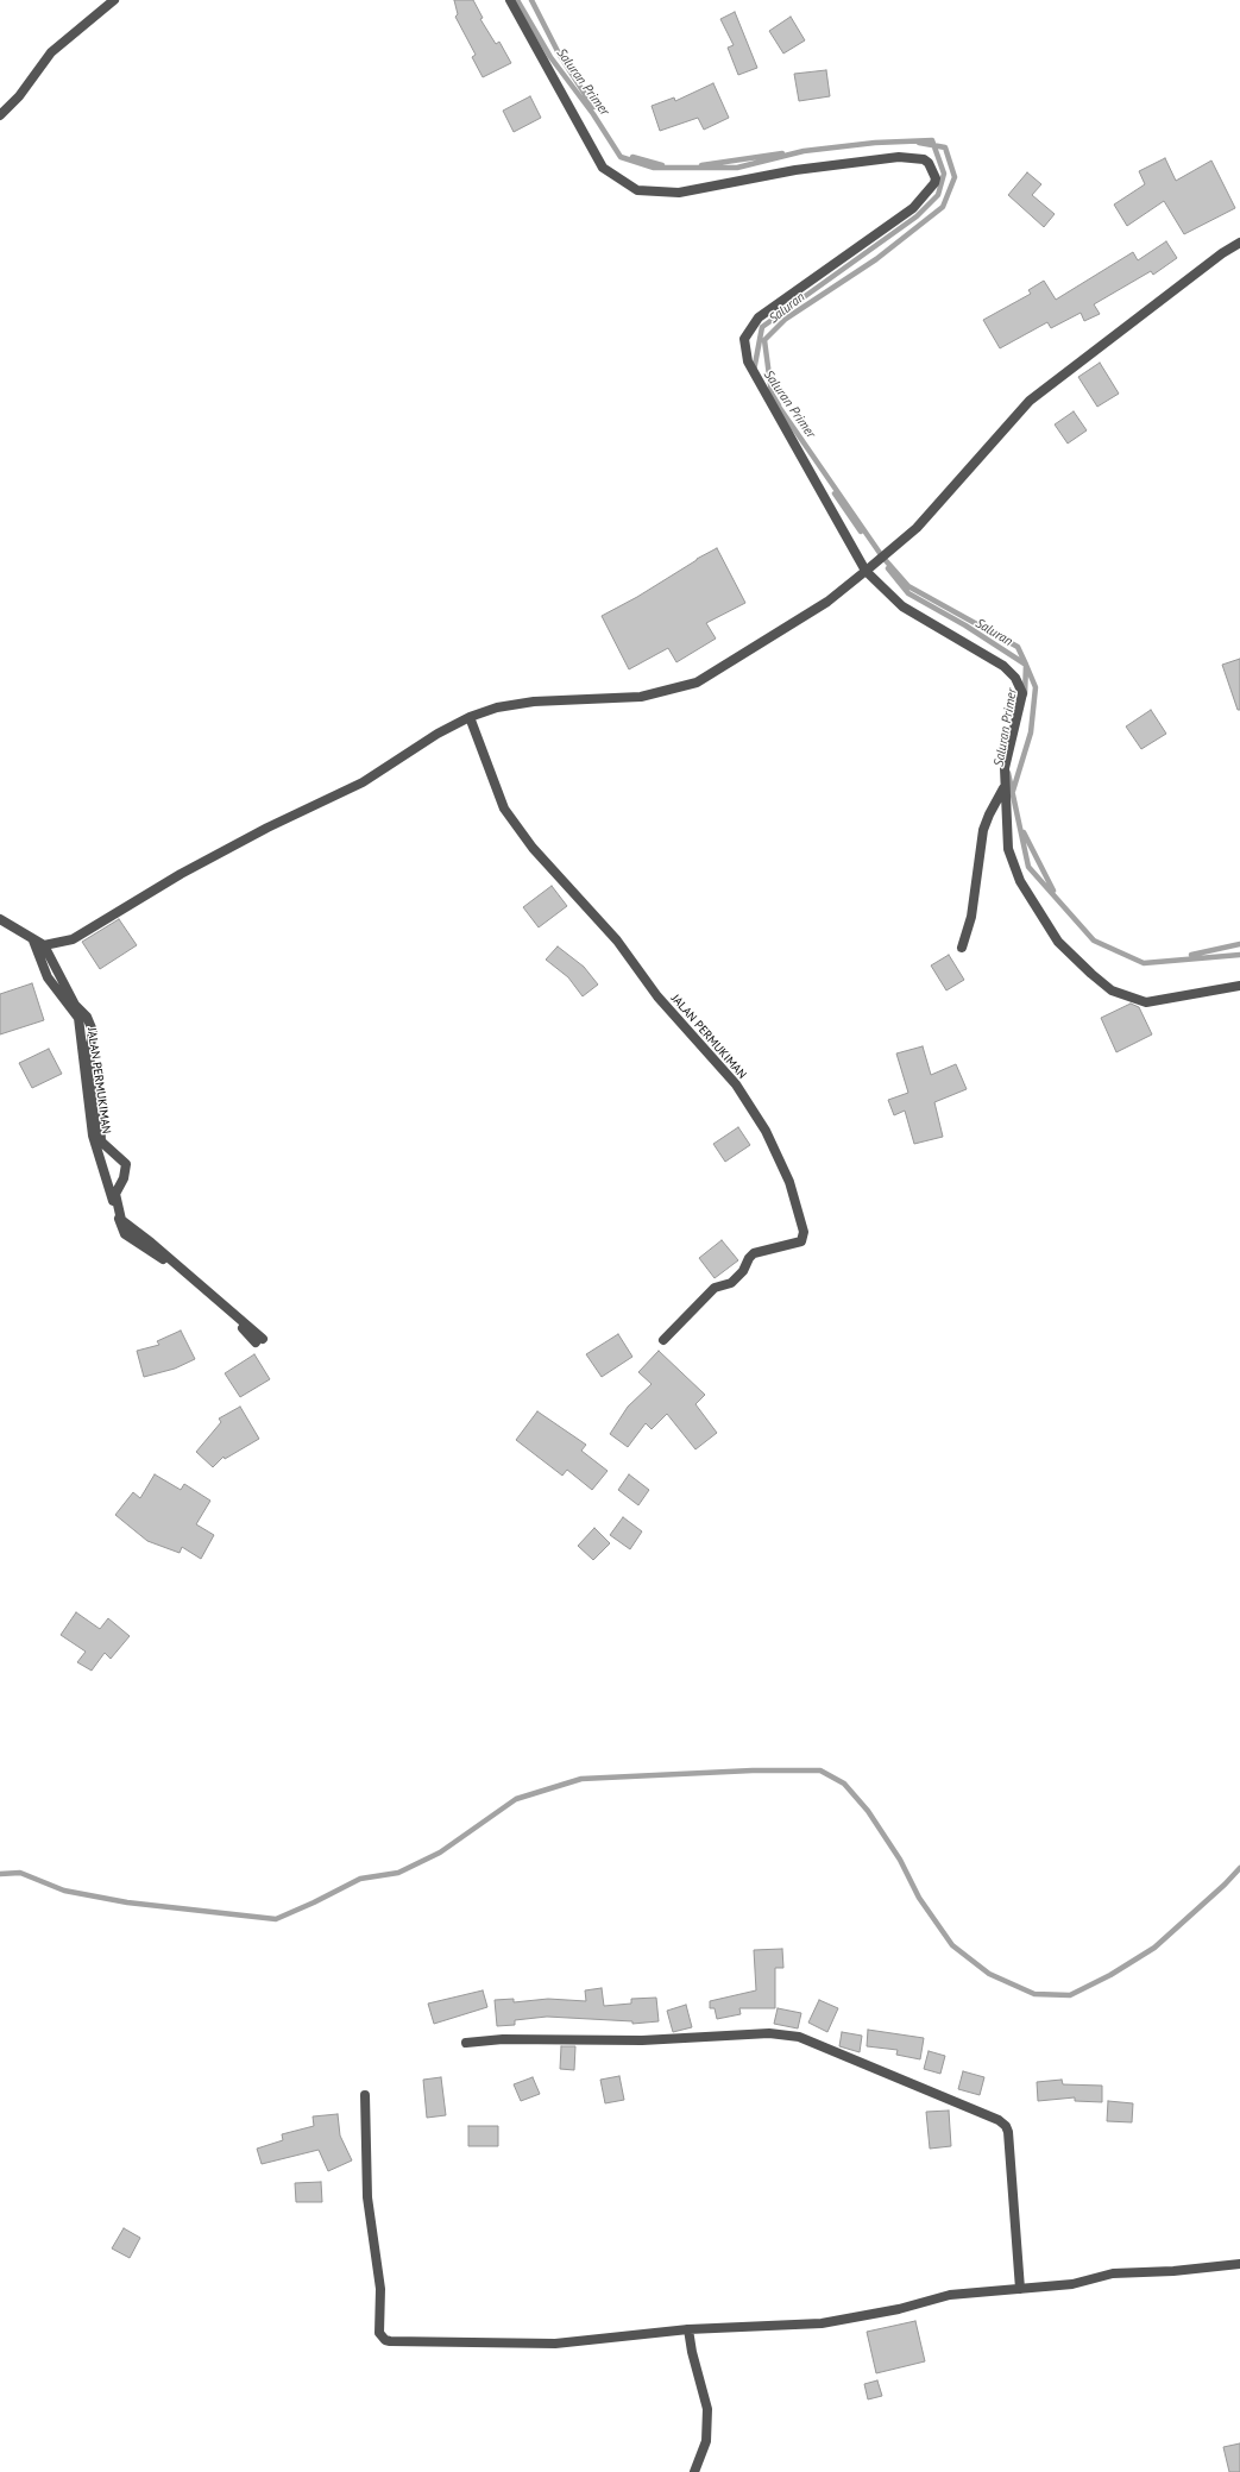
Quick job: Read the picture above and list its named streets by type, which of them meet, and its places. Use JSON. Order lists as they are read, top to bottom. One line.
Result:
{"streets":{"street":["JALAN PERMUKIMAN"]},"water":["Saluran Primer","Saluran"]}
